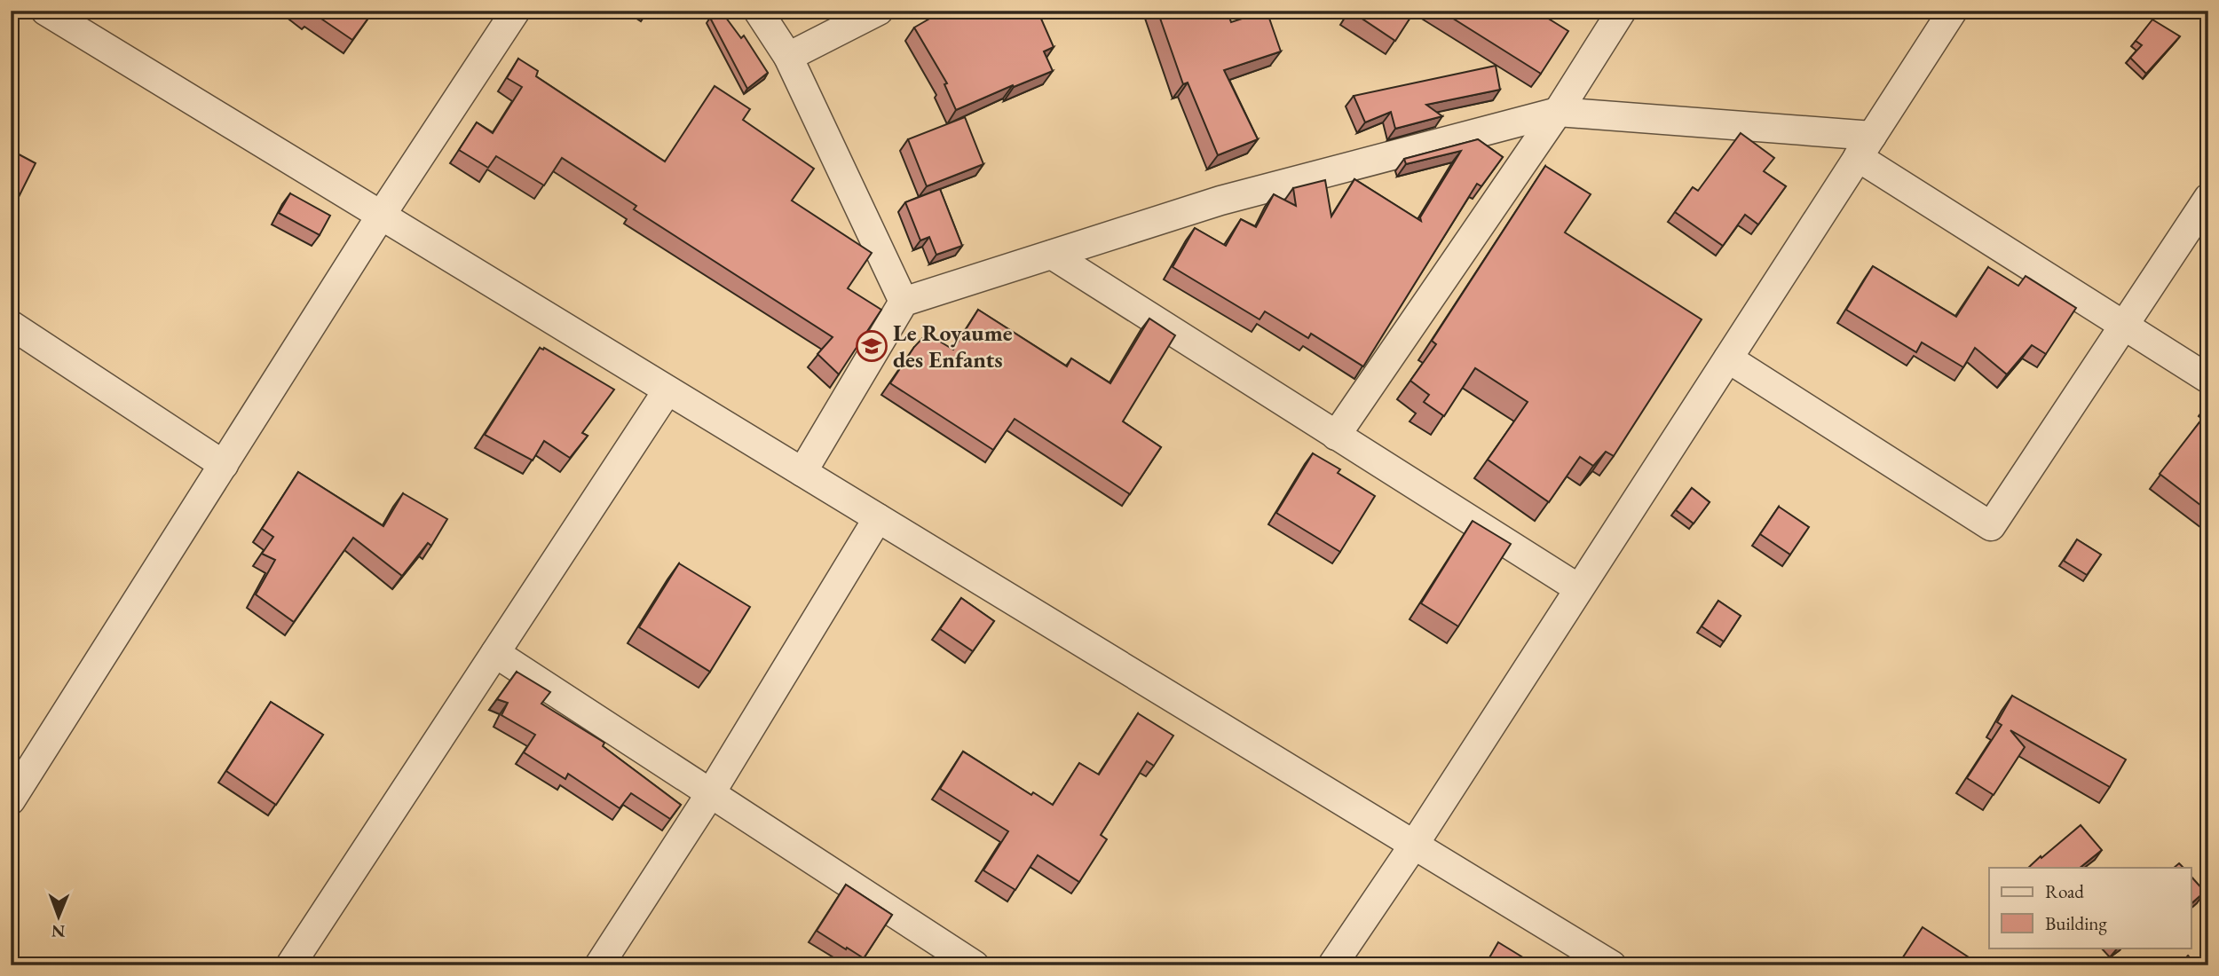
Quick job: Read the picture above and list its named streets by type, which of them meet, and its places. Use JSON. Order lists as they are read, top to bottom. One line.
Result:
{"places":{"school or university":["Le Royaume des Enfants"]},"legend":["Road","Building"],"north":"bottom"}
